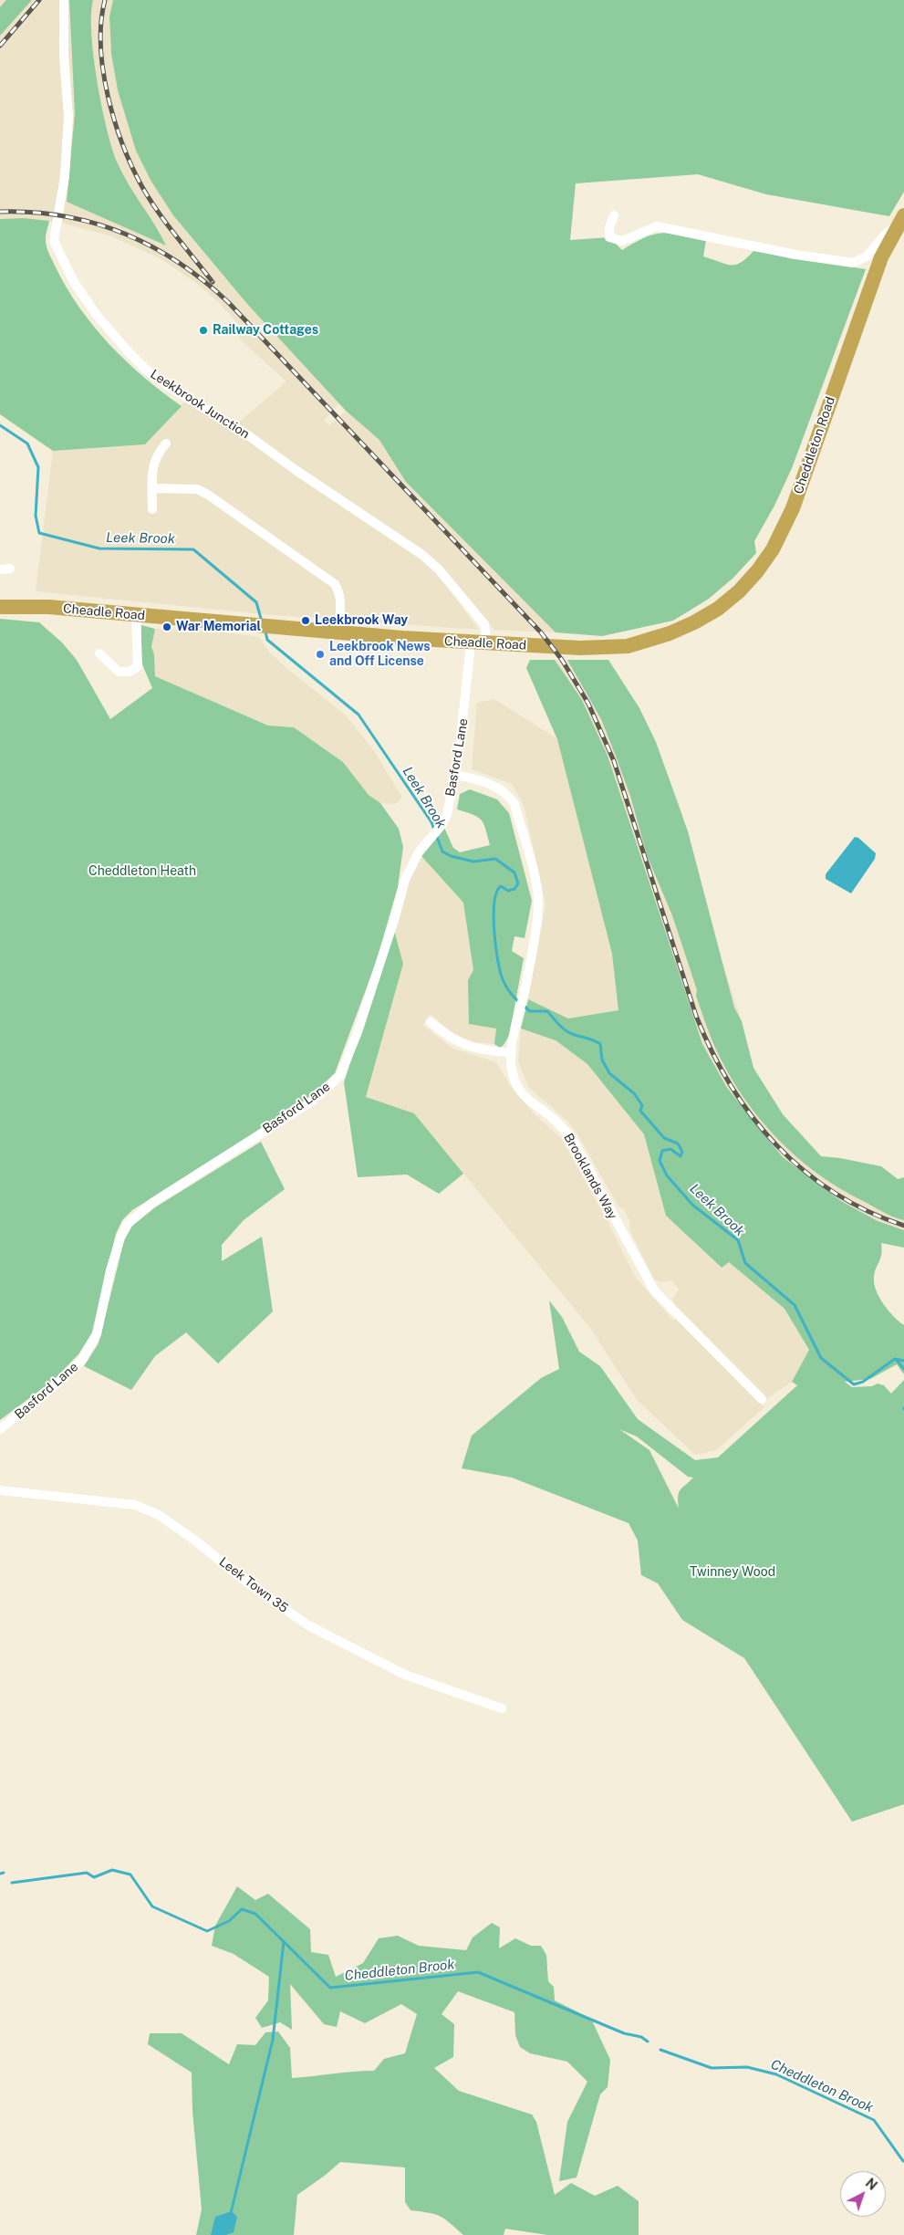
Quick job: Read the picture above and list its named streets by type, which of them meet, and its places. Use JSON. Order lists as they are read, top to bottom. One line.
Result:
{"streets":{"highway":["Cheddleton Road","Cheadle Road"],"street":["Leekbrook Junction","Basford Lane","Brooklands Way","Leek Town 35"]},"crossings":[["Leekbrook Junction","Cheadle Road"],["Cheddleton Road","Cheadle Road"],["Cheadle Road","Basford Lane"],["Basford Lane","Brooklands Way"]],"water":["Leek Brook","Cheddleton Brook"],"parks":["Cheddleton Heath","Twinney Wood"],"places":["Railway Cottages","Leekbrook Way","War Memorial","Leekbrook News and Off License"],"north":"top right"}
